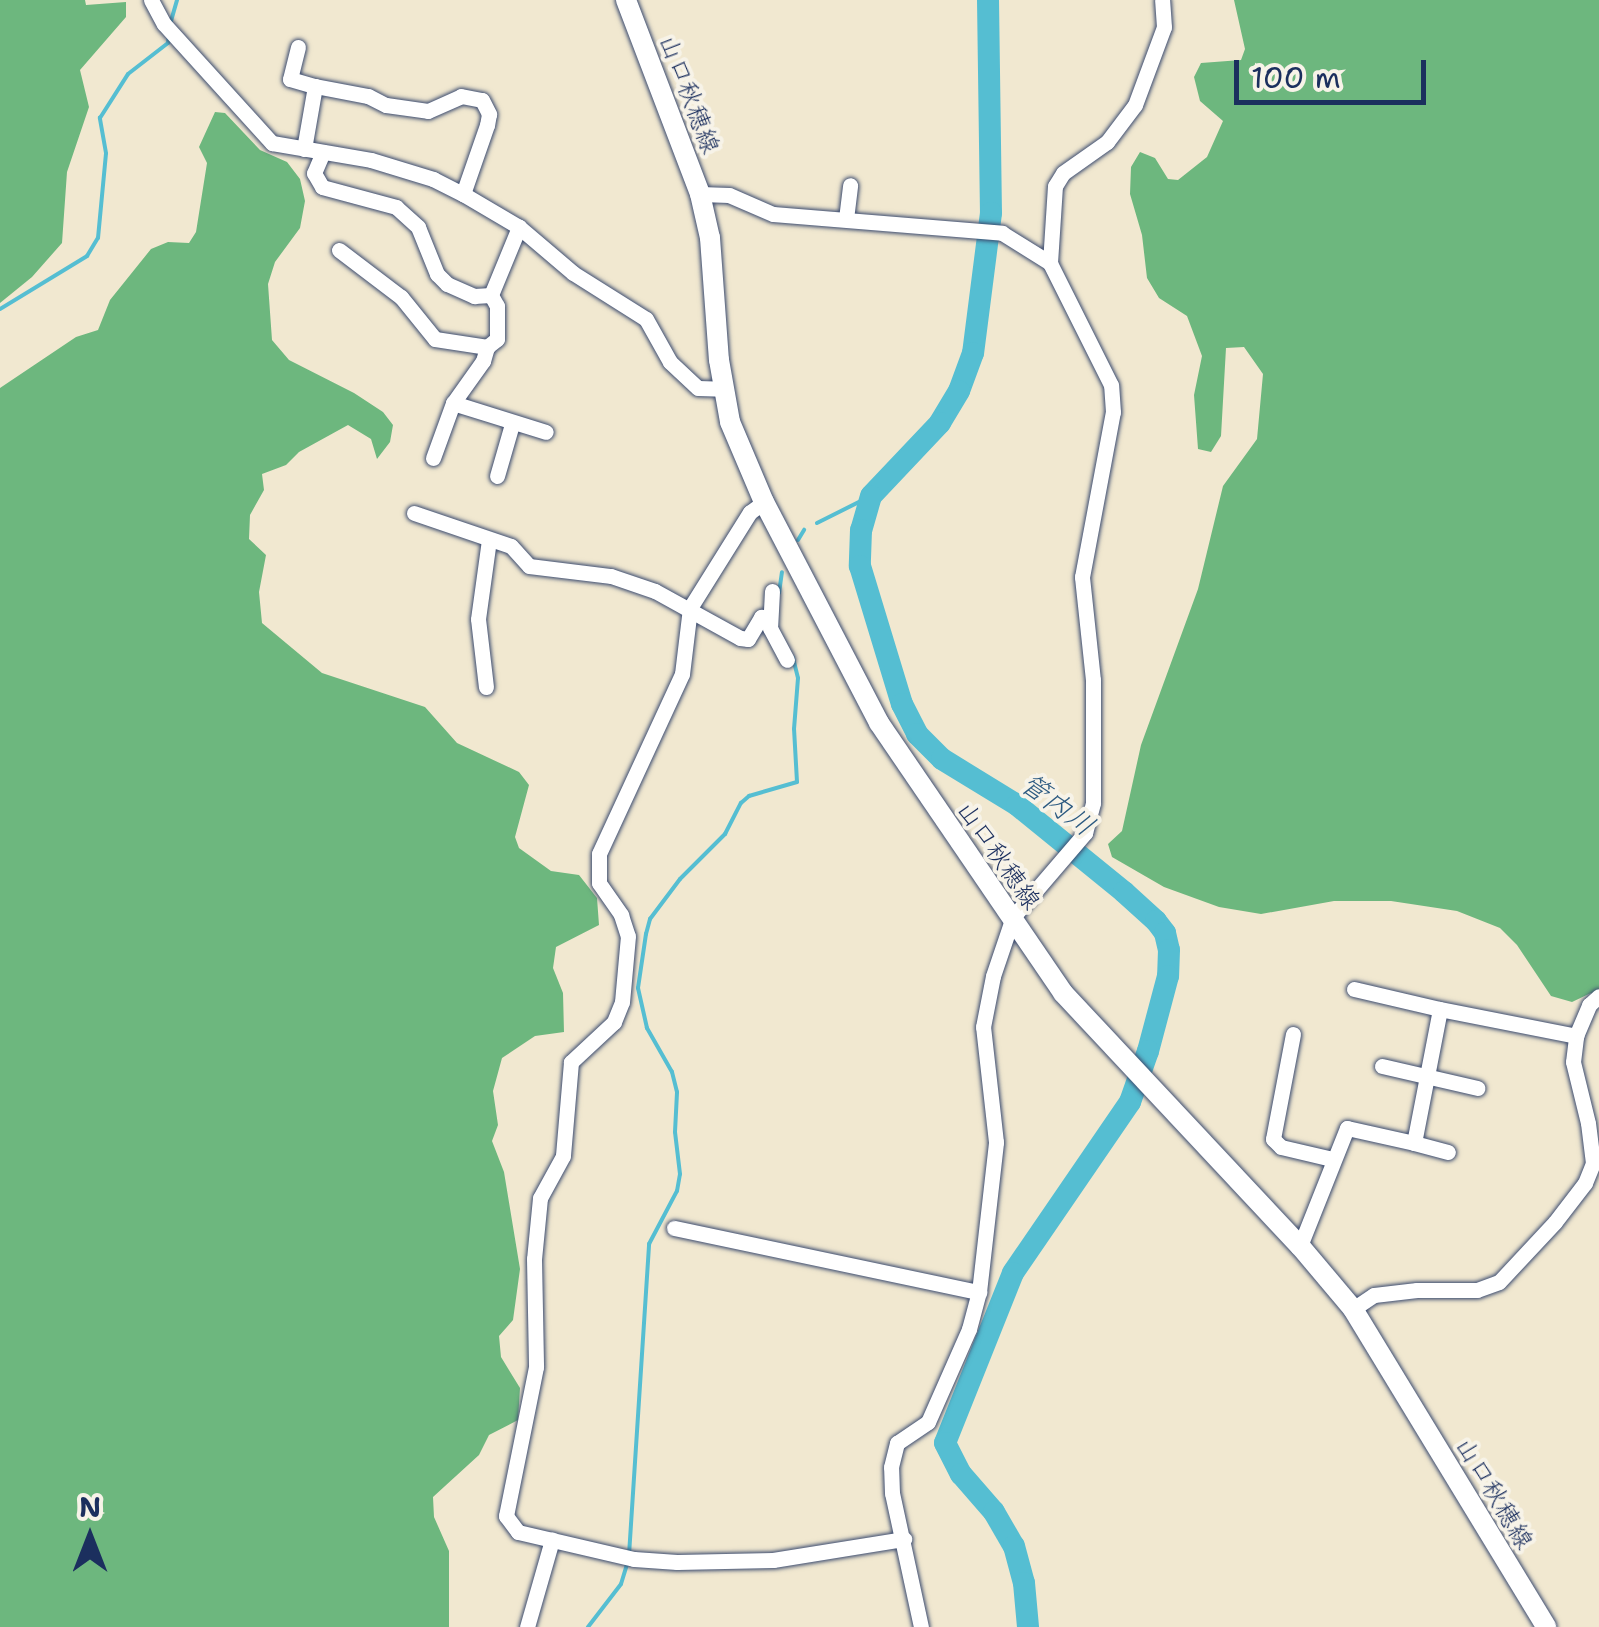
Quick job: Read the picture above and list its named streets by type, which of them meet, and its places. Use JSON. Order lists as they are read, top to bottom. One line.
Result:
{"streets":{"main road":["山口秋穂線"]},"water":["管内川"],"scale_bar":"100 m","north":"top"}
